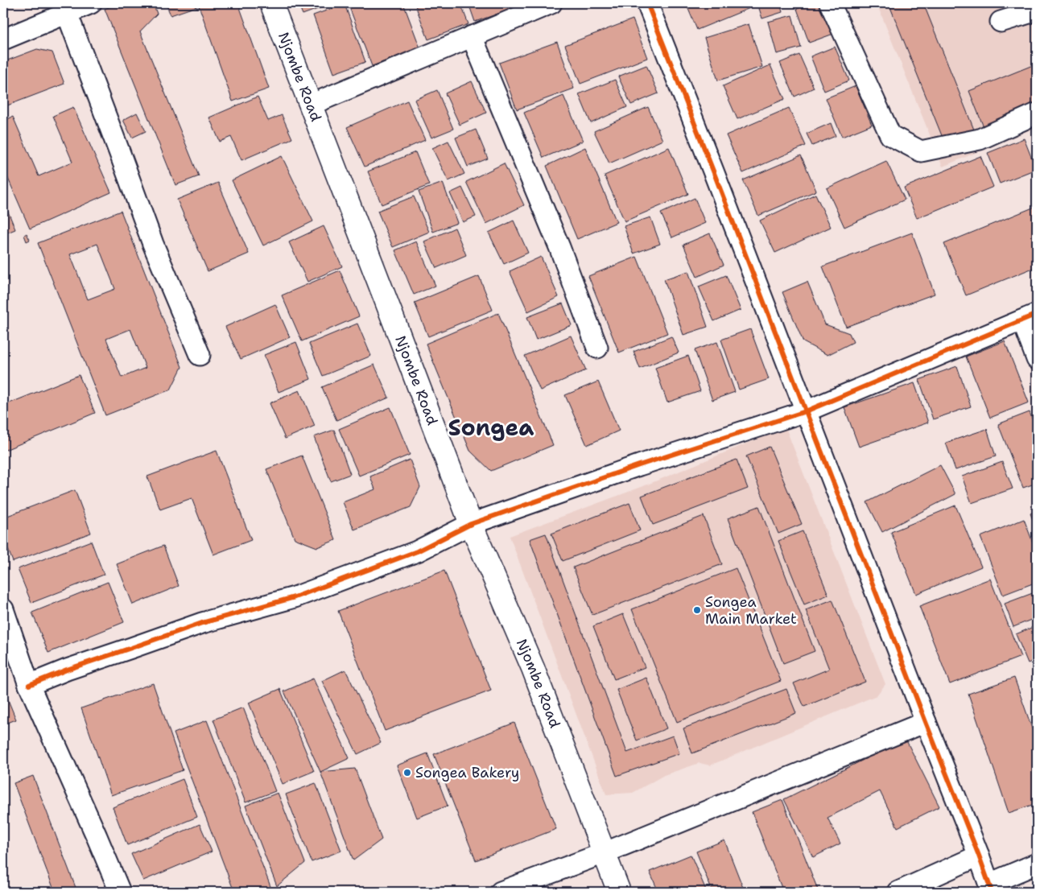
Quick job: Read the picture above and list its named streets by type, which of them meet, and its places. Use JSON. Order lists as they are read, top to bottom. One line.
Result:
{"streets":{"highway":["Njombe Road"]},"districts":["Songea"],"places":["Songea Main Market","Songea Bakery"]}
